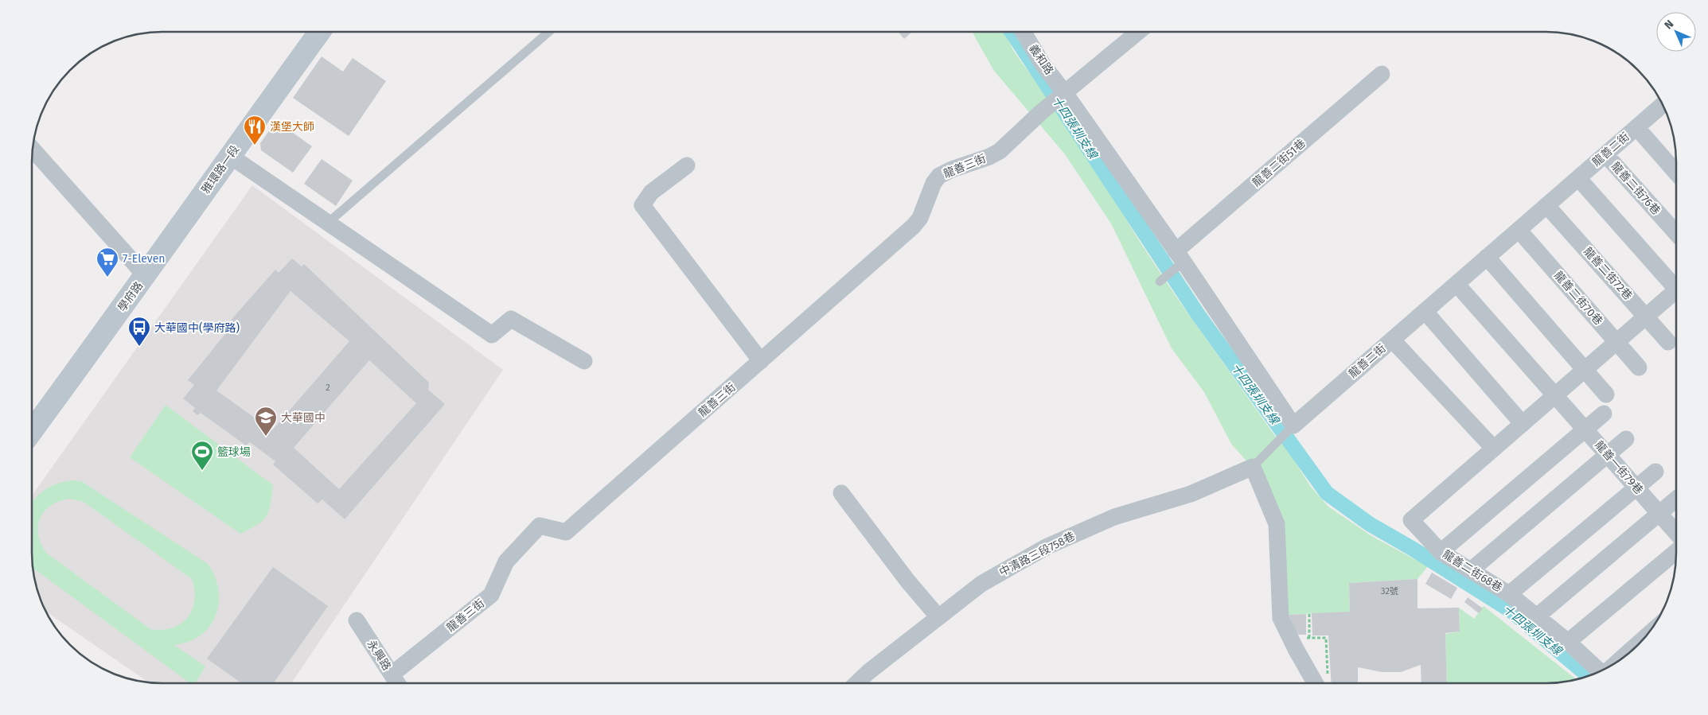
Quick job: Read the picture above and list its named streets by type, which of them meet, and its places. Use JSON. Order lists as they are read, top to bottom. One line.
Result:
{"streets":{"street":["義和路","龍善二街","龍善二街51巷","龍善三街","雅環路一段","龍善二街76巷","龍善二街72巷","學府路","龍善二街70巷","龍善一街79巷","中清路三段758巷","龍善二街68巷","永興路"]},"crossings":[["義和路","龍善三街"],["龍善二街","龍善二街76巷"],["龍善二街","龍善二街72巷"],["龍善二街","龍善二街70巷"],["龍善二街","中清路三段758巷"],["龍善三街","永興路"],["雅環路一段","學府路"],["龍善二街72巷","龍善二街68巷"],["龍善二街70巷","龍善二街68巷"],["龍善一街79巷","龍善二街68巷"]],"water":["十四張圳支線"],"places":{"restaurant":["漢堡大師"],"supermarket":["7-Eleven"],"bus stop":["大華國中(學府路)"],"school or university":["大華國中"],"sports":["籃球場"]},"house_numbers":["2","32號"],"north":"top left"}
